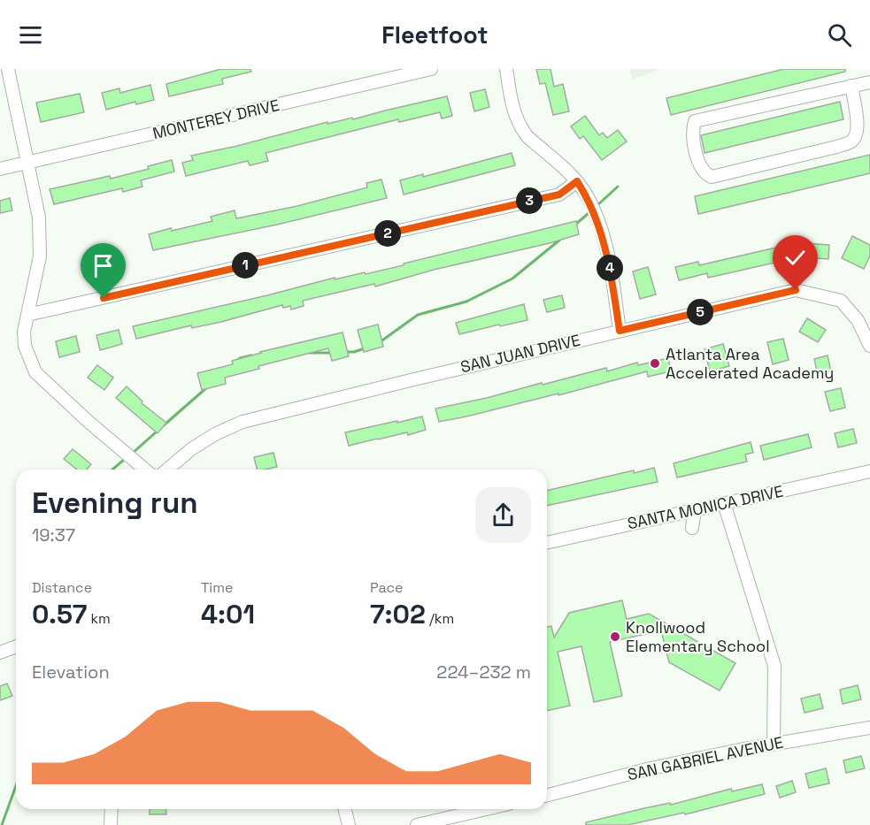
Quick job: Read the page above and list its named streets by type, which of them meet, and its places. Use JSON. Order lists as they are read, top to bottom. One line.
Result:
{"streets":{"street":["MONTEREY DRIVE","SAN JUAN DRIVE","SANTA MONICA DRIVE","SAN GABRIEL AVENUE"]},"places":["Atlanta Area Accelerated Academy","Knollwood Elementary School"],"page":{"header":"Fleetfoot","pins":["3","2","1","4","5"],"heading":["Evening run","19:37"],"stats":[["Distance","0.57 km"],["Time","4:01"],["Pace","7:02 /km"]],"chart":["Elevation","224–232 m"]}}
